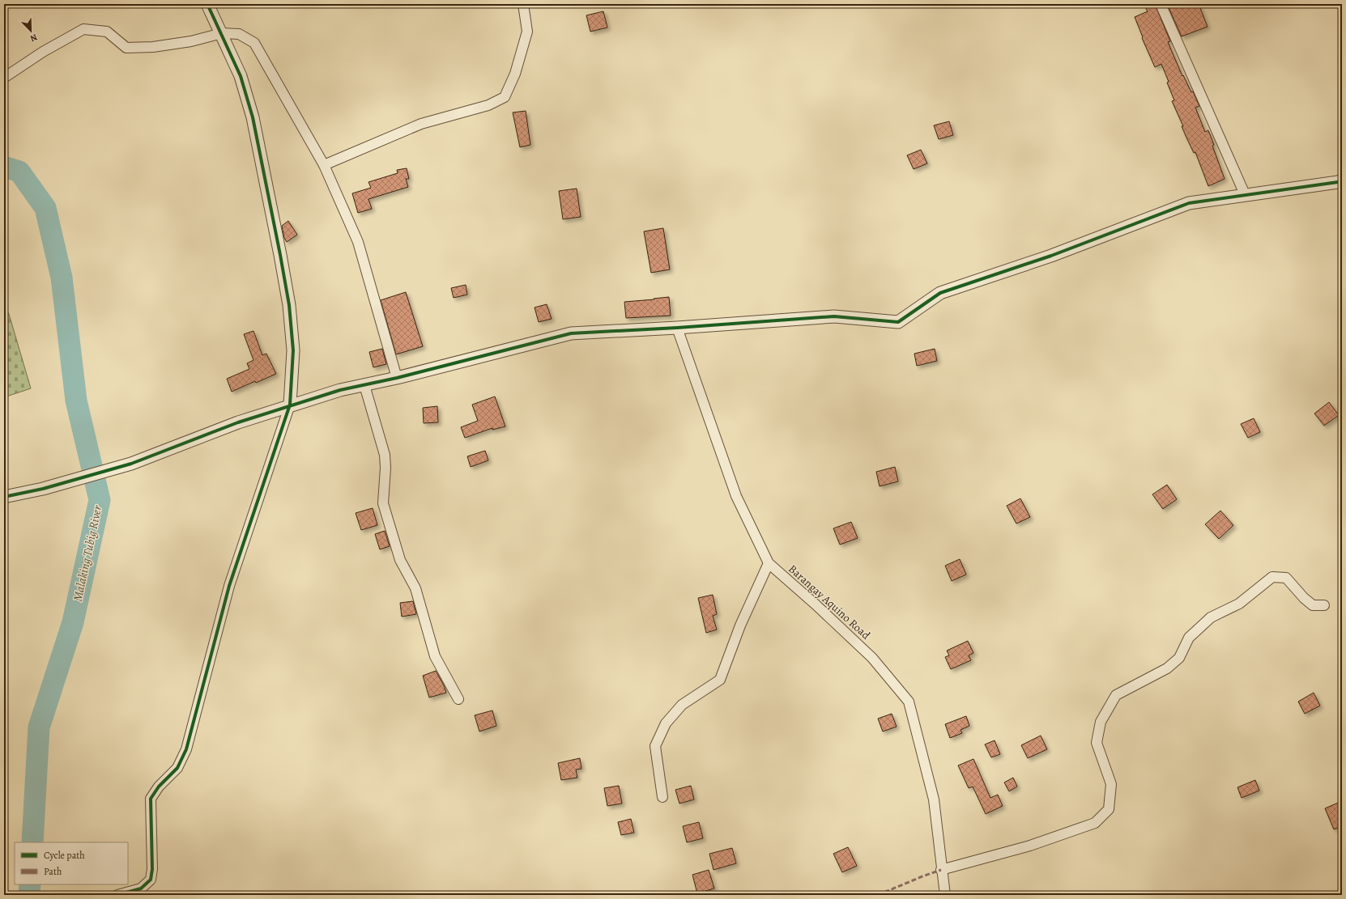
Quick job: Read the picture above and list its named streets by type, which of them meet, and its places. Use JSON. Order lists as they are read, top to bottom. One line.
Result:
{"streets":{"street":["Barangay Aquino Road"]},"water":["Malaking Tubig River"],"legend":["Cycle path","Path"],"north":"bottom right"}
